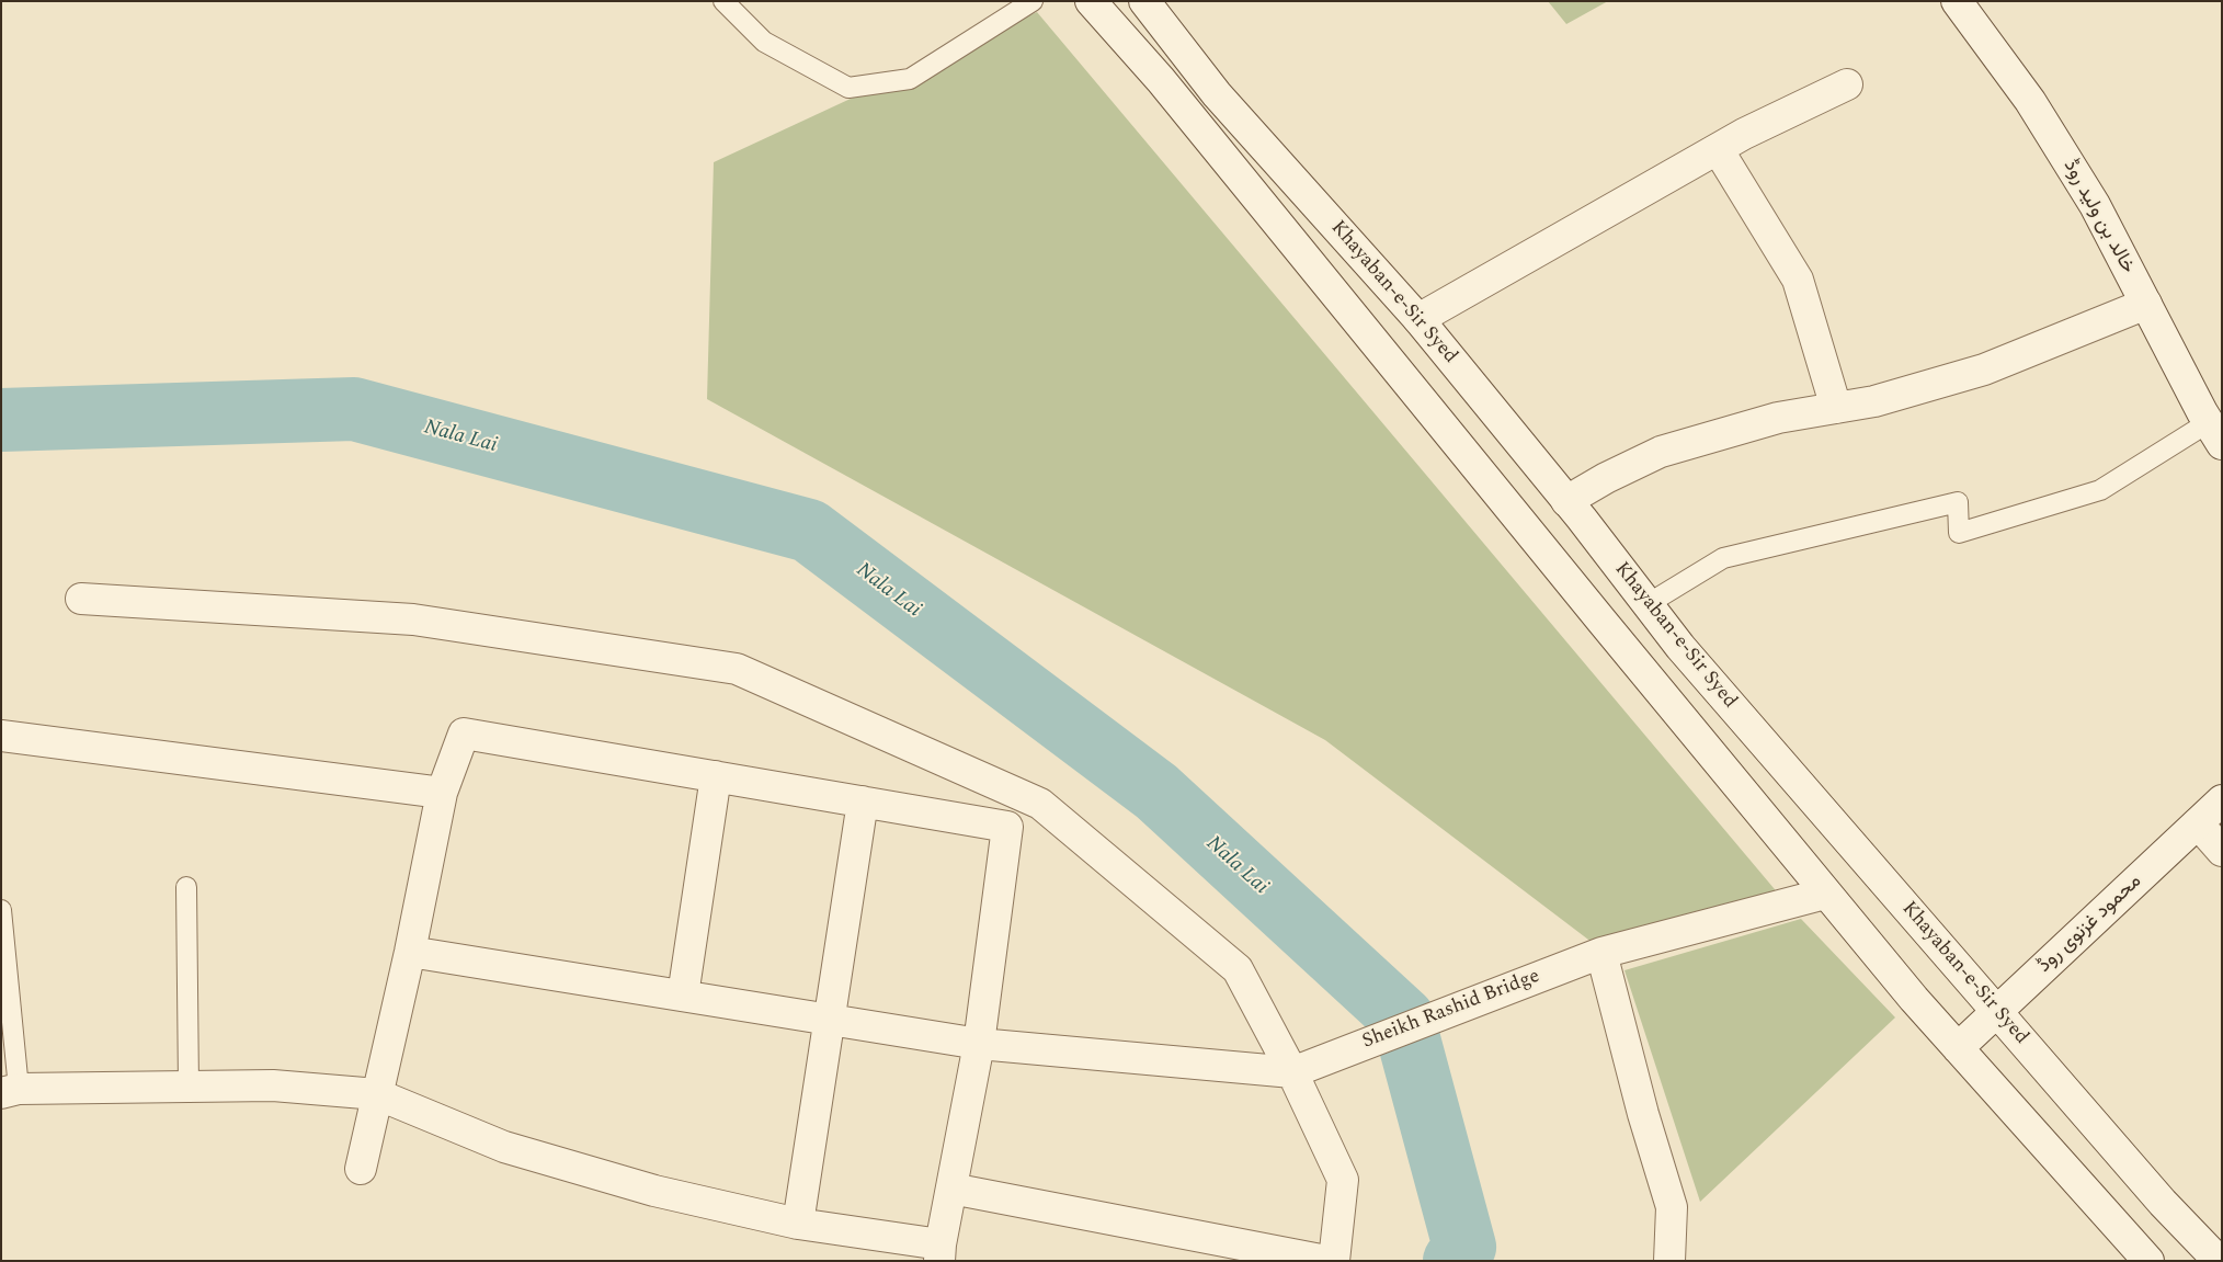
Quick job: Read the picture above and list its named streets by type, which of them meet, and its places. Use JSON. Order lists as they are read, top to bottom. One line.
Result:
{"streets":{"street":["خالد بن ولید روڈ","Khayaban-e-Sir Syed","محمود غزنوی روڈ","Sheikh Rashid Bridge"]},"crossings":[["Khayaban-e-Sir Syed","محمود غزنوی روڈ"]],"water":["Nala Lai"]}
